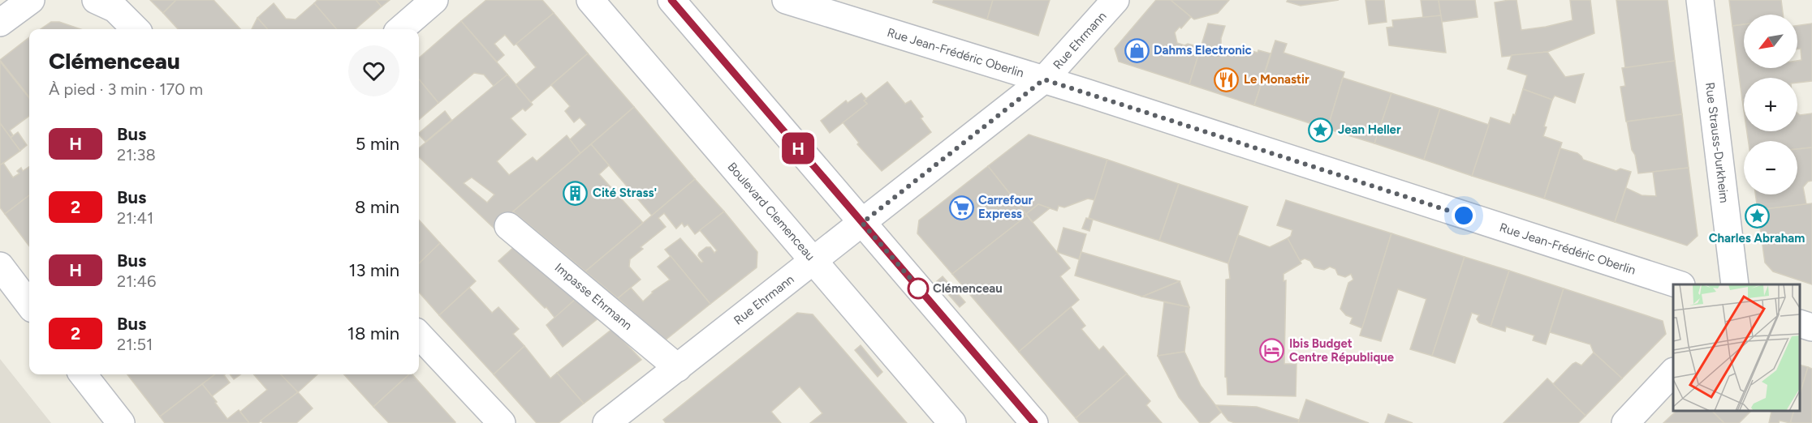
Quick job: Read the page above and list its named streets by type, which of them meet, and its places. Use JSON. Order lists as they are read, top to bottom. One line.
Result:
{"streets":{"street":["Rue Ehrmann","Rue Jean-Frédéric Oberlin","Rue Strauss-Durkheim","Boulevard Clemenceau","Impasse Ehrmann"]},"crossings":[["Rue Ehrmann","Rue Jean-Frédéric Oberlin"],["Rue Ehrmann","Boulevard Clemenceau"],["Rue Ehrmann","Impasse Ehrmann"]],"places":{"shop":["Dahms Electronic"],"restaurant":["Le Monastir"],"place":["Jean Heller","Charles Abraham"],"building":["Cité Strass'"],"supermarket":["Carrefour Express"],"other":["Clémenceau"],"hotel":["Ibis Budget Centre République"]},"lines":["bus line H"],"north":"bottom left","page":{"on_map":"H","map_buttons":["+","−"],"heading":["Clémenceau","À pied · 3 min · 170 m"],"list":[{"mark":"H","name":"Bus","note":"21:38","value":"5 min"},{"mark":"2","name":"Bus","note":"21:41","value":"8 min"},{"mark":"H","name":"Bus","note":"21:46","value":"13 min"},{"mark":"2","name":"Bus","note":"21:51","value":"18 min"}]}}
